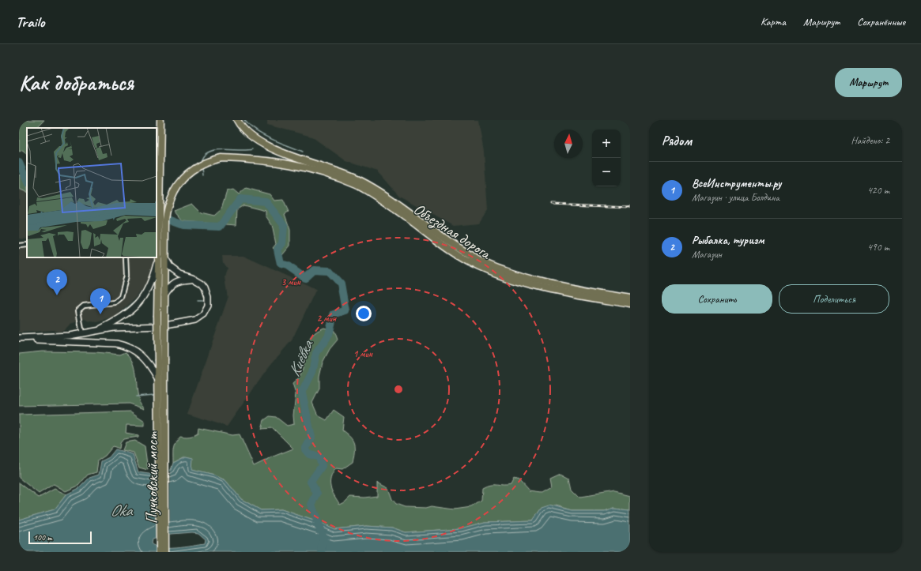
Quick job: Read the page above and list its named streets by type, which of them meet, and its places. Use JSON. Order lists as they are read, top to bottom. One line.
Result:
{"streets":{"highway":["Объездная дорога","Пучковский мост"]},"water":["Киёвка","Oka"],"scale_bar":"100 m","north":"top","page":{"header":"Trailo","nav":["Карта","Маршрут","Сохранённые"],"buttons":["Маршрут",["Сохранить","Поделиться"]],"title":"Как добраться","heading":["Рядом","Найдено: 2"],"map_buttons":["+","−"],"list":[{"mark":"1","name":"ВсеИнструменты.ру","note":"Магазин · улица Болдина","value":"420 m"},{"mark":"2","name":"Рыбалка, туризм","note":"Магазин","value":"490 m"}],"pins":["2","1"],"scale":"100 m"},"rings":["3 мин","2 мин","1 мин"]}
